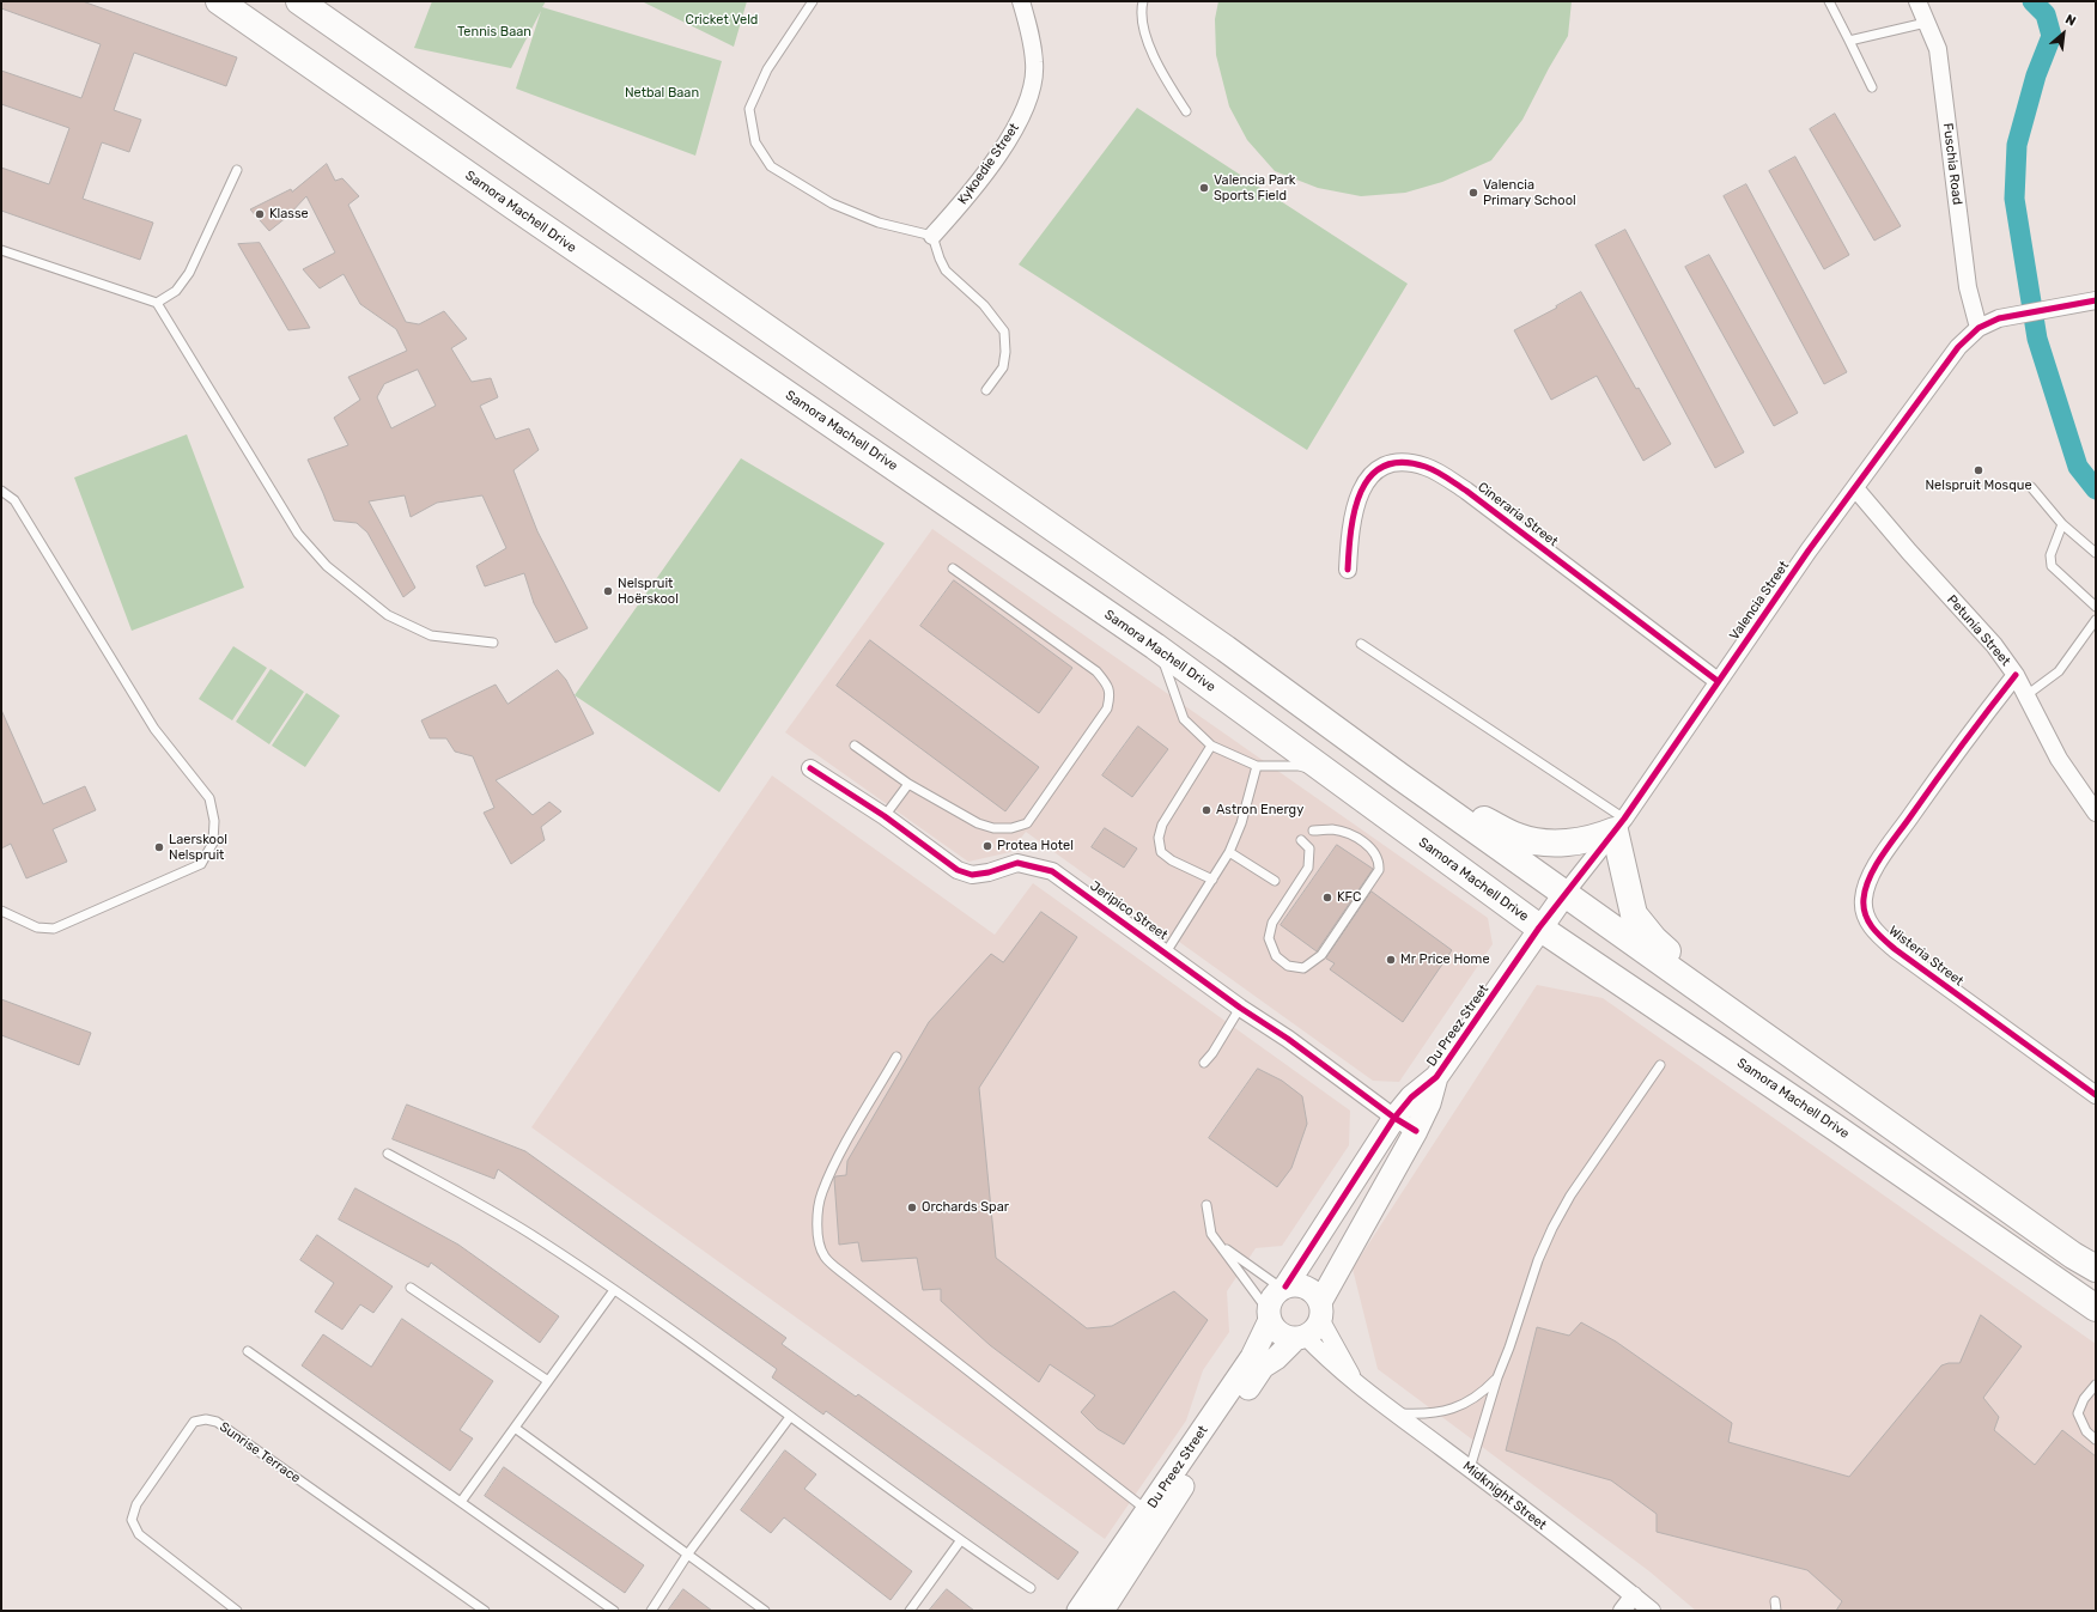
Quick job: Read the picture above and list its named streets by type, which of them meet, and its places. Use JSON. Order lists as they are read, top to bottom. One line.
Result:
{"streets":{"main road":["Samora Machell Drive"],"street":["Kykoedie Street","Fuschia Road","Cineraria Street","Valencia Street","Petunia Street","Jeripico Street","Wisteria Street","Du Preez Street","Midknight Street"],"lane":["Sunrise Terrace"]},"crossings":[["Fuschia Road","Valencia Street"],["Samora Machell Drive","Du Preez Street"],["Cineraria Street","Valencia Street"],["Valencia Street","Petunia Street"],["Valencia Street","Du Preez Street"],["Petunia Street","Wisteria Street"],["Jeripico Street","Du Preez Street"],["Du Preez Street","Midknight Street"]],"parks":["Cricket Veld","Tennis Baan","Netbal Baan"],"places":["Valencia Park Sports Field","Valencia Primary School","Klasse","Nelspruit Mosque","Nelspruit Hoërskool","Astron Energy","Protea Hotel","Laerskool Nelspruit","KFC","Mr Price Home","Orchards Spar"],"north":"top right"}
